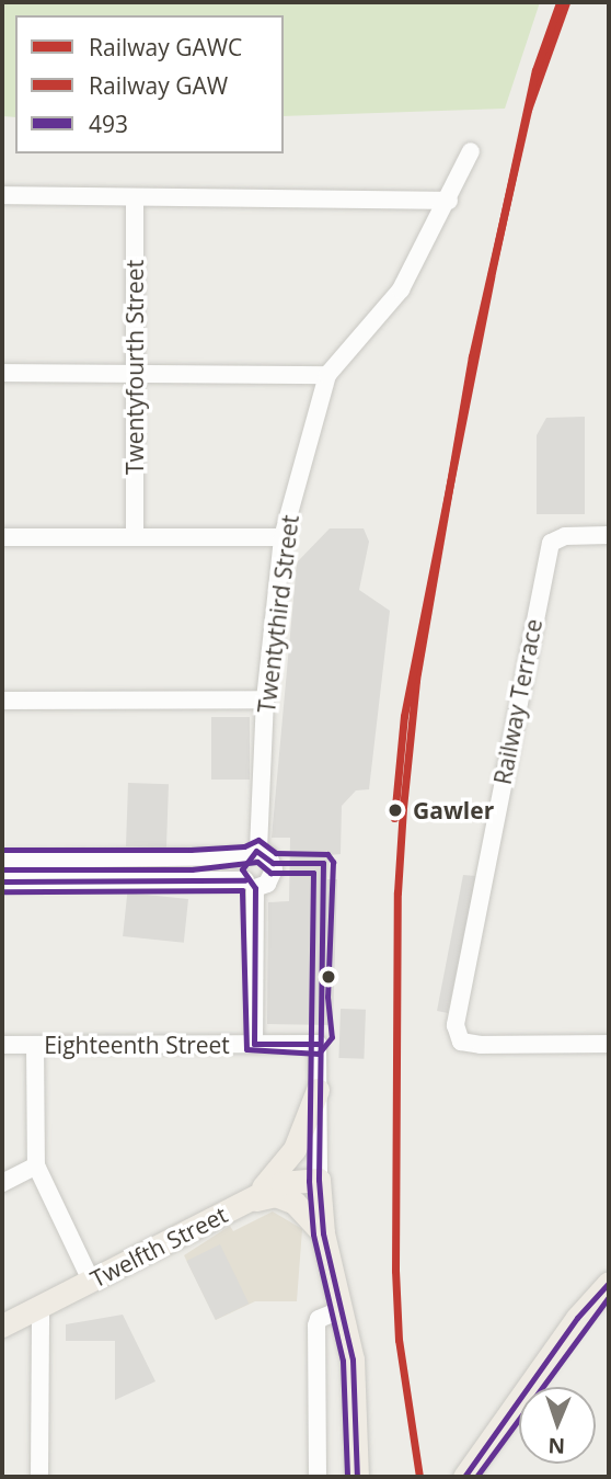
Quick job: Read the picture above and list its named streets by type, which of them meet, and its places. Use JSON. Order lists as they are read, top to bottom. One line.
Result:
{"streets":{"main road":["Twelfth Street"],"street":["Twentyfourth Street","Twentythird Street","Railway Terrace","Eighteenth Street"]},"places":["Gawler"],"lines":["rail line GAWC","rail line GAW","transit line 493"],"legend":["Railway GAWC","Railway GAW","493"],"north":"bottom"}
